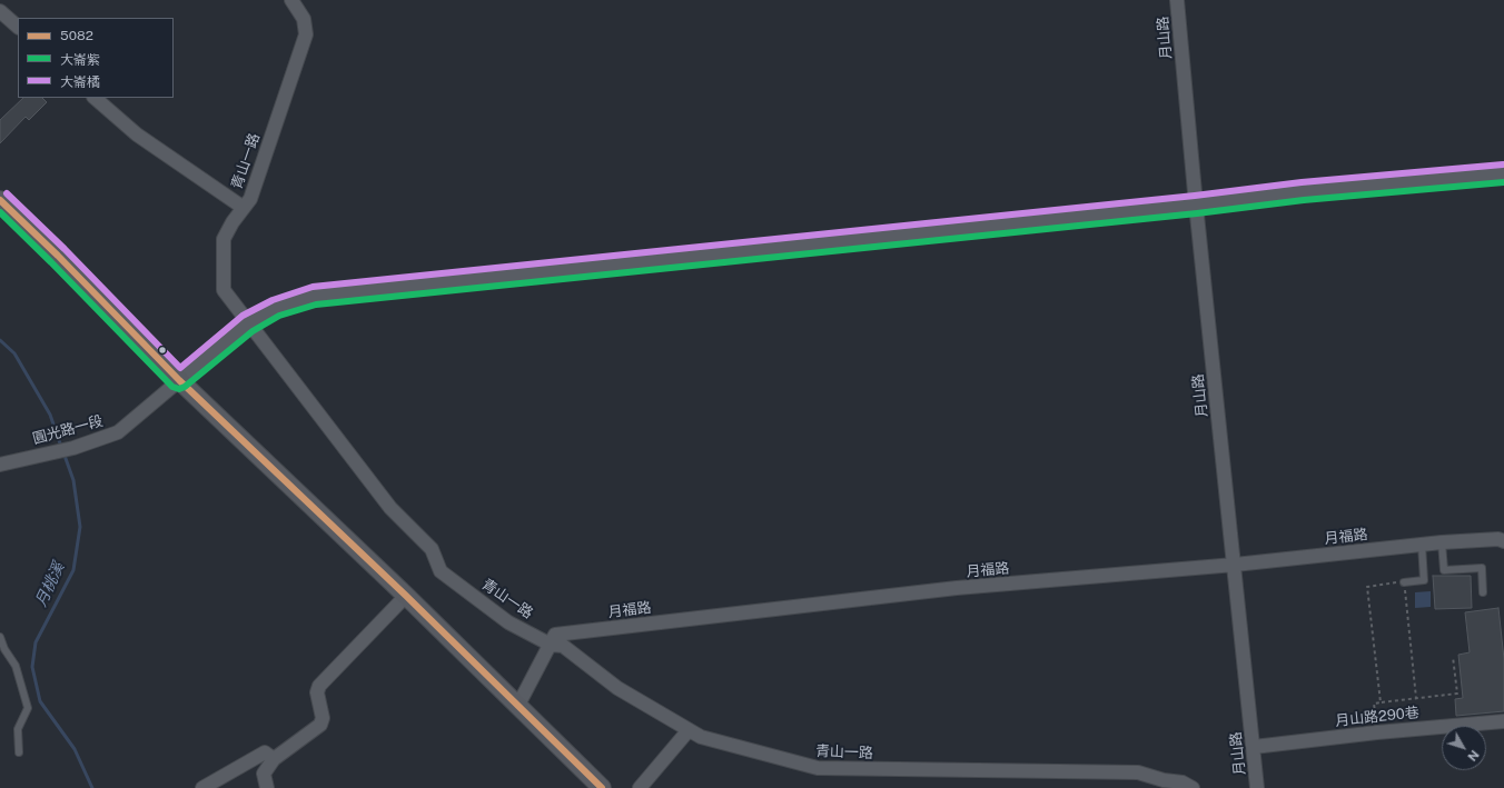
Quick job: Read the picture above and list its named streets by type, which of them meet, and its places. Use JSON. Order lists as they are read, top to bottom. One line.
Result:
{"streets":{"street":["月山路","青山一路","圓光路一段","月福路","月山路290巷"]},"crossings":[["月山路","圓光路一段"],["月山路","月福路"],["月山路","月山路290巷"],["青山一路","圓光路一段"],["青山一路","月福路"]],"water":["月桃溪"],"lines":["transit line 大崙橘","transit line 大崙紫","transit line 5082"],"legend":["5082","大崙紫","大崙橘"],"north":"bottom right"}
